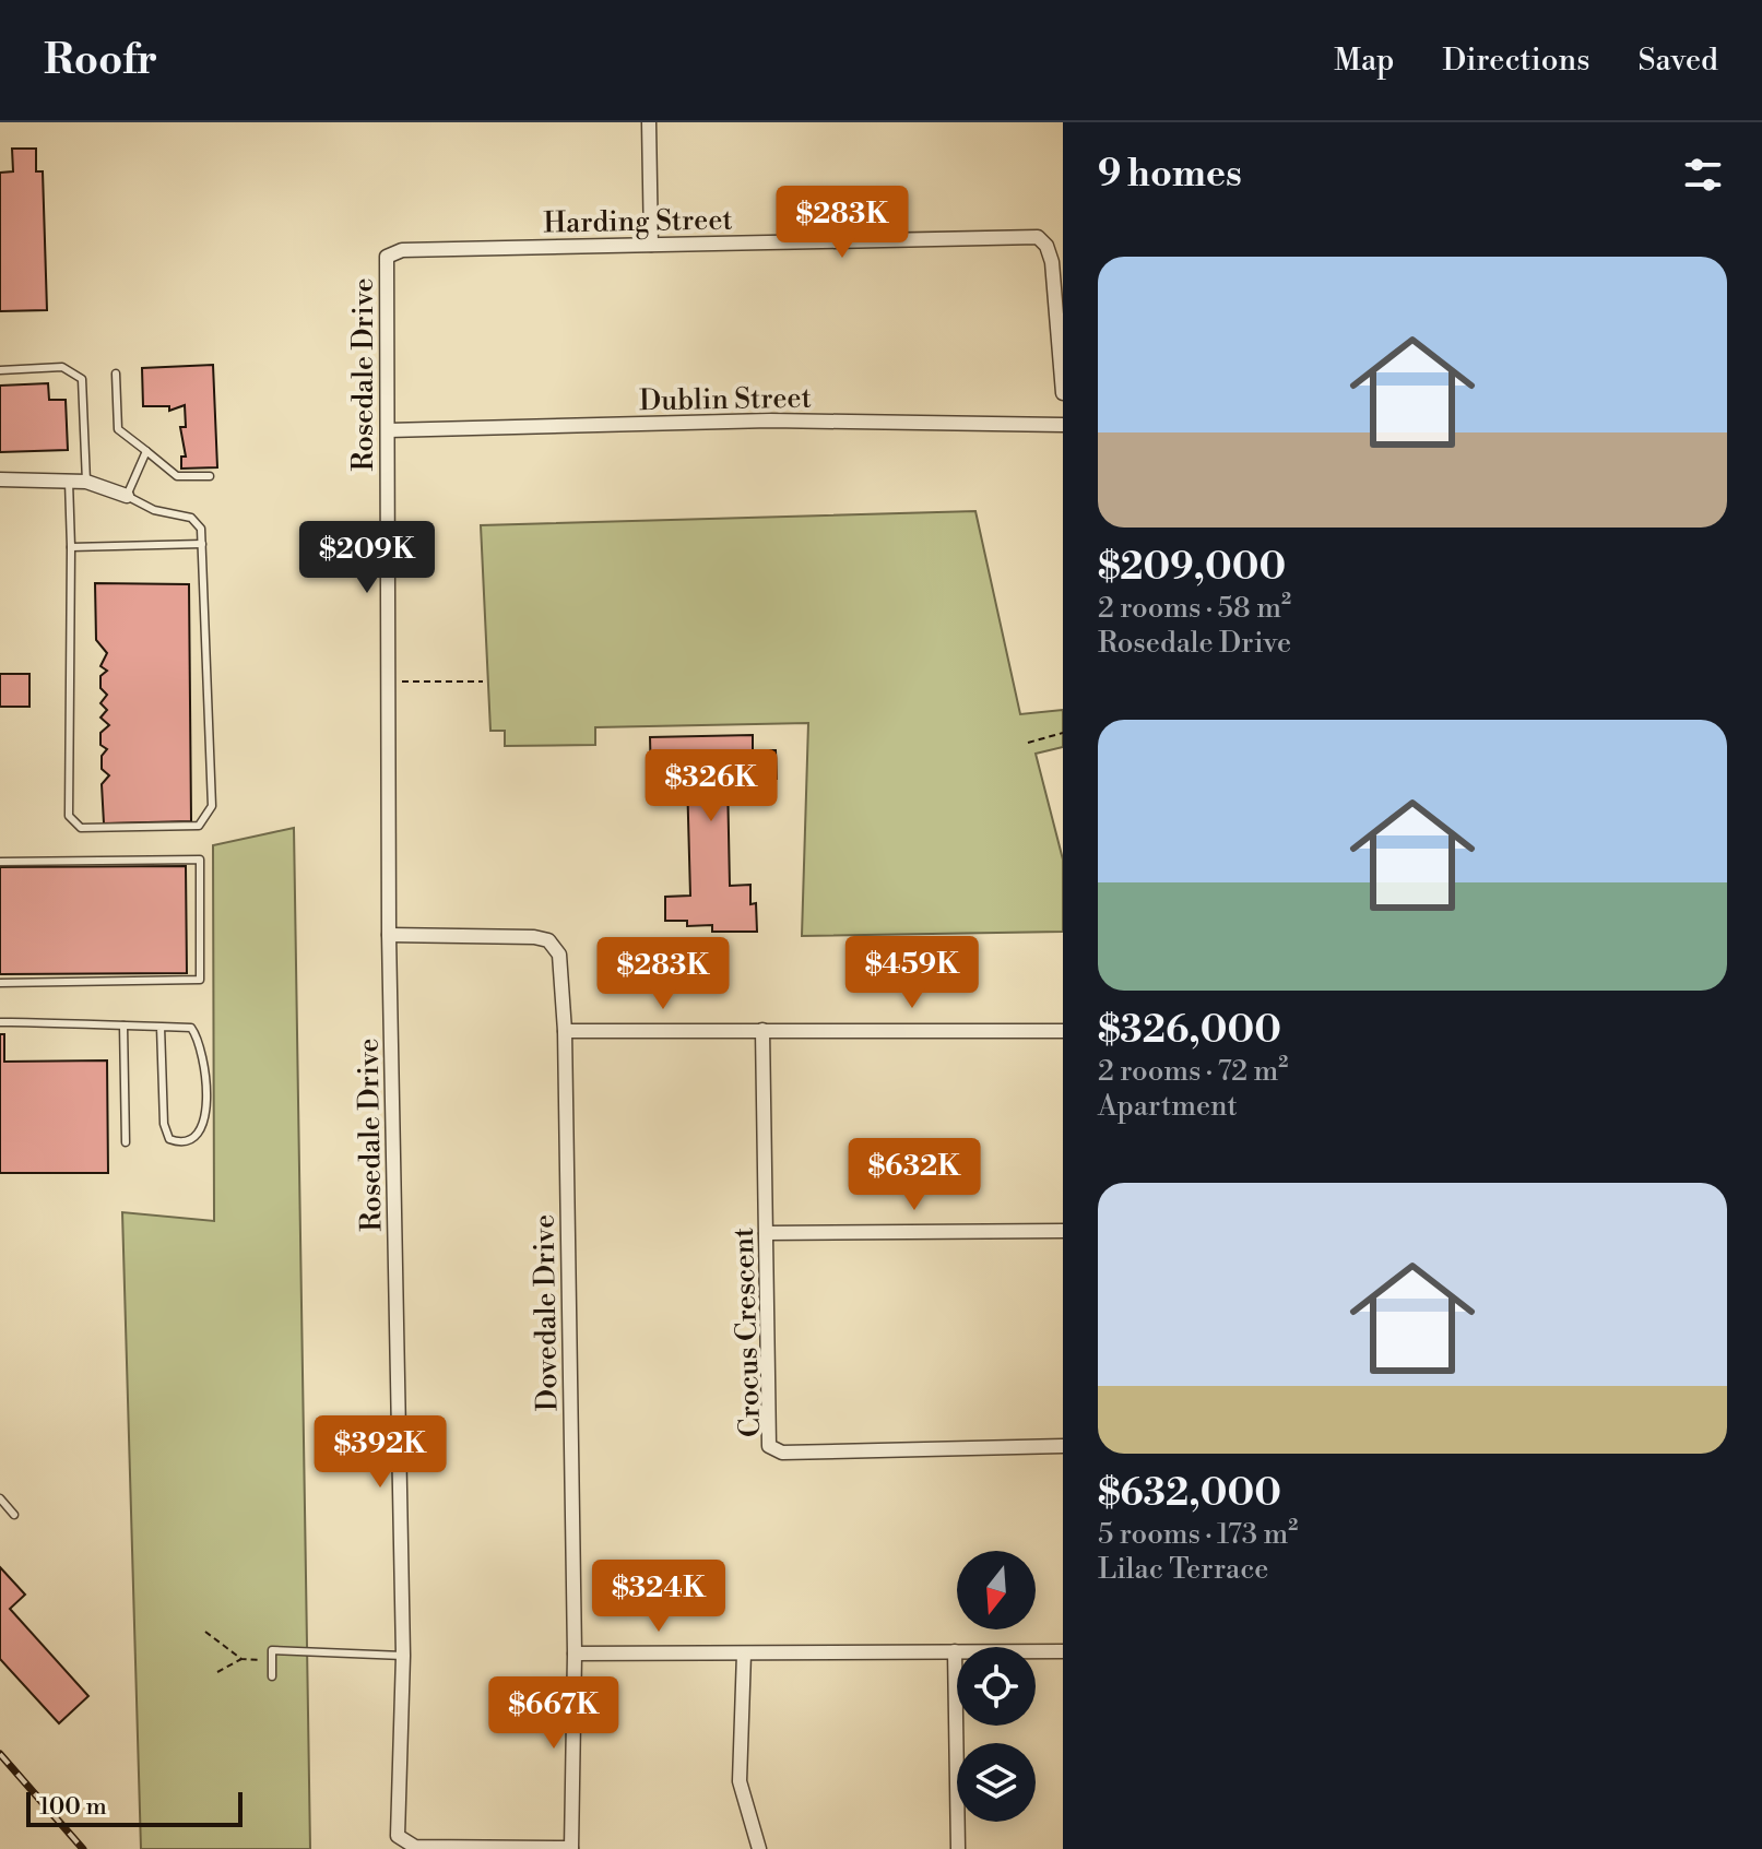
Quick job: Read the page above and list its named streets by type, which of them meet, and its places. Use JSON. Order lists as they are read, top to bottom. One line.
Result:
{"streets":{"street":["Harding Street","Rosedale Drive","Dublin Street","Dovedale Drive","Crocus Crescent"]},"crossings":[["Harding Street","Rosedale Drive"],["Rosedale Drive","Dublin Street"],["Rosedale Drive","Dovedale Drive"]],"scale_bar":"100 m","north":"bottom","page":{"header":"Roofr","nav":["Map","Directions","Saved"],"heading":"9 homes","price":["$283K","$209K","$326K","$459K","$283K","$632K","$392K","$324K","$667K"],"list":[{"name":"$209,000","note":"2 rooms · 58 m² · Rosedale Drive"},{"name":"$326,000","note":"2 rooms · 72 m² · Apartment"},{"name":"$632,000","note":"5 rooms · 173 m² · Lilac Terrace"}],"scale":"100 m"}}
